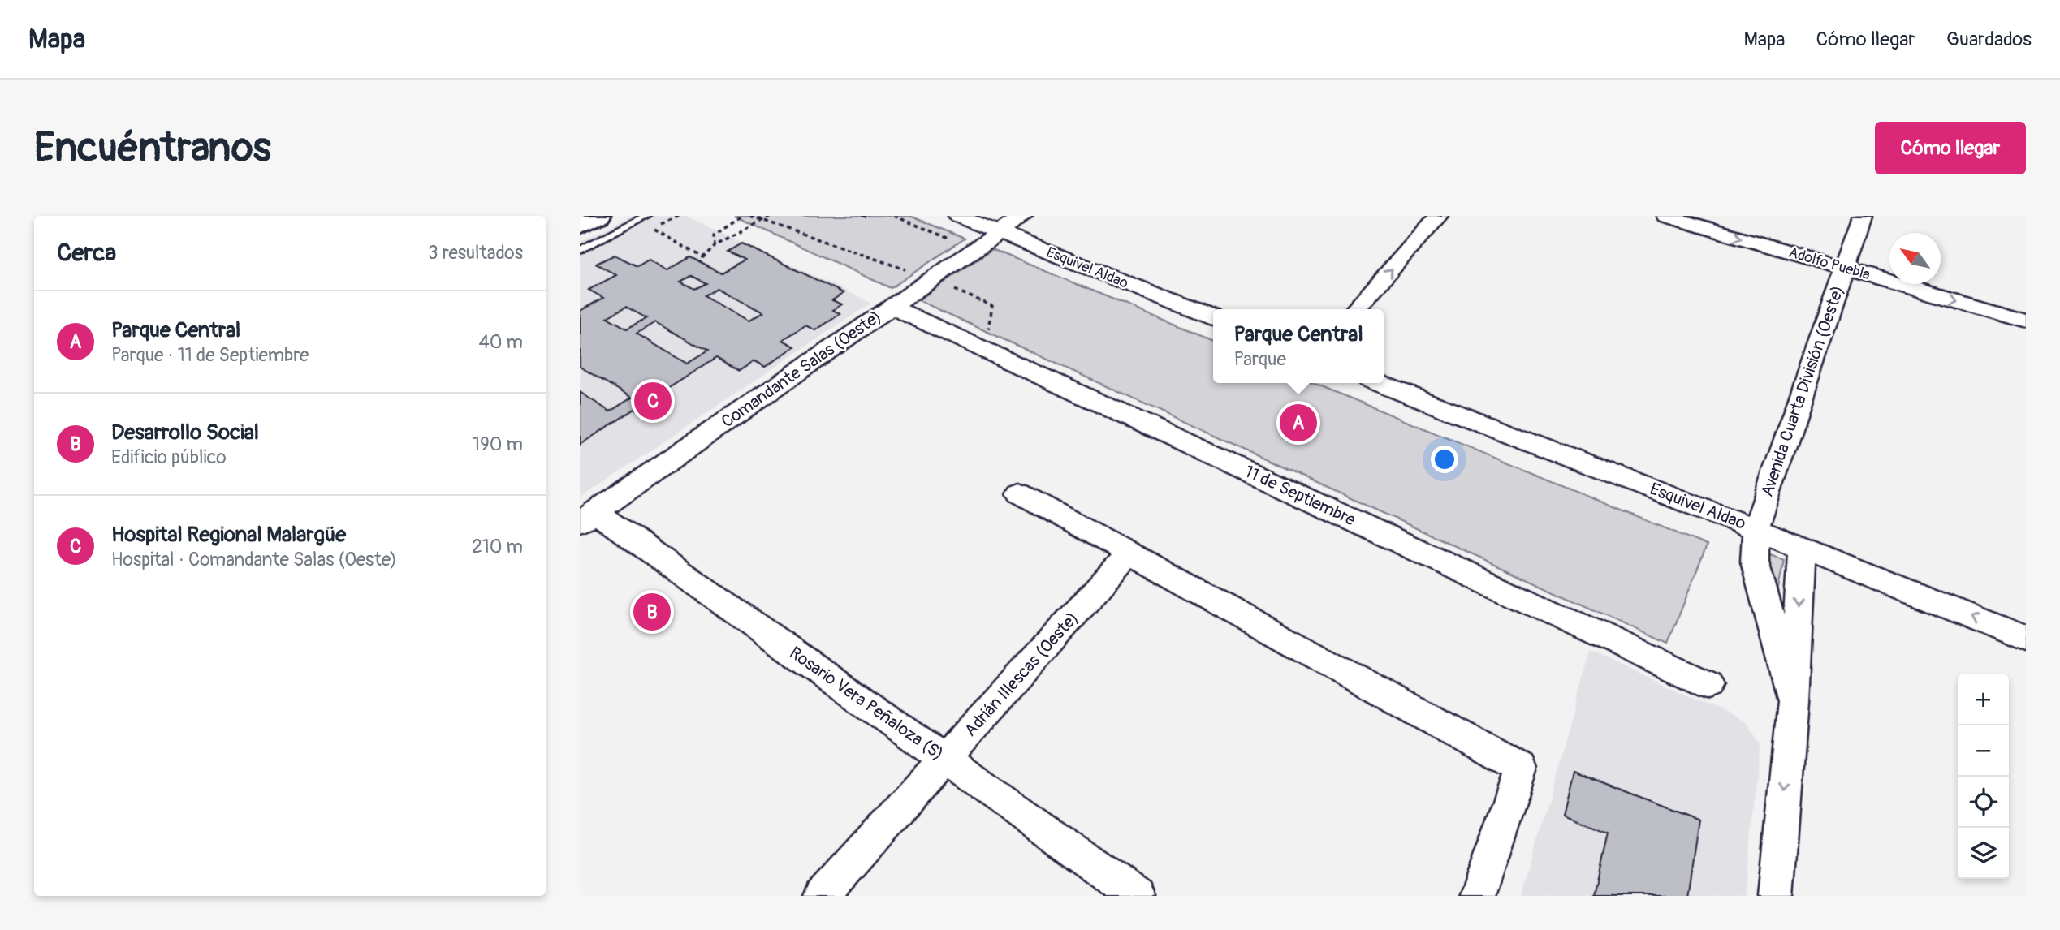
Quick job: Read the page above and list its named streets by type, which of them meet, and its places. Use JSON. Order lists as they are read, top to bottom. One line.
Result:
{"streets":{"street":["Adolfo Puebla","Esquivel Aldao","Comandante Salas (Oeste)","Avenida Cuarta División (Oeste)","11 de Septiembre","Adrián Illescas (Oeste)","Rosario Vera Peñaloza (S)"]},"crossings":[["Adolfo Puebla","Avenida Cuarta División (Oeste)"],["Esquivel Aldao","Comandante Salas (Oeste)"],["Esquivel Aldao","Avenida Cuarta División (Oeste)"],["Comandante Salas (Oeste)","11 de Septiembre"],["Comandante Salas (Oeste)","Rosario Vera Peñaloza (S)"],["Adrián Illescas (Oeste)","Rosario Vera Peñaloza (S)"]],"one_way":["Adolfo Puebla"],"north":"top left","page":{"header":"Mapa","nav":["Mapa","Cómo llegar","Guardados"],"buttons":"Cómo llegar","title":"Encuéntranos","heading":["Cerca","3 resultados"],"list":[{"mark":"A","name":"Parque Central","note":"Parque · 11 de Septiembre","value":"40 m"},{"mark":"B","name":"Desarrollo Social","note":"Edificio público","value":"190 m"},{"mark":"C","name":"Hospital Regional Malargüe","note":"Hospital · Comandante Salas (Oeste)","value":"210 m"}],"popup":["Parque Central","Parque"],"pins":["C","A","B"],"map_buttons":["+","−"]}}
